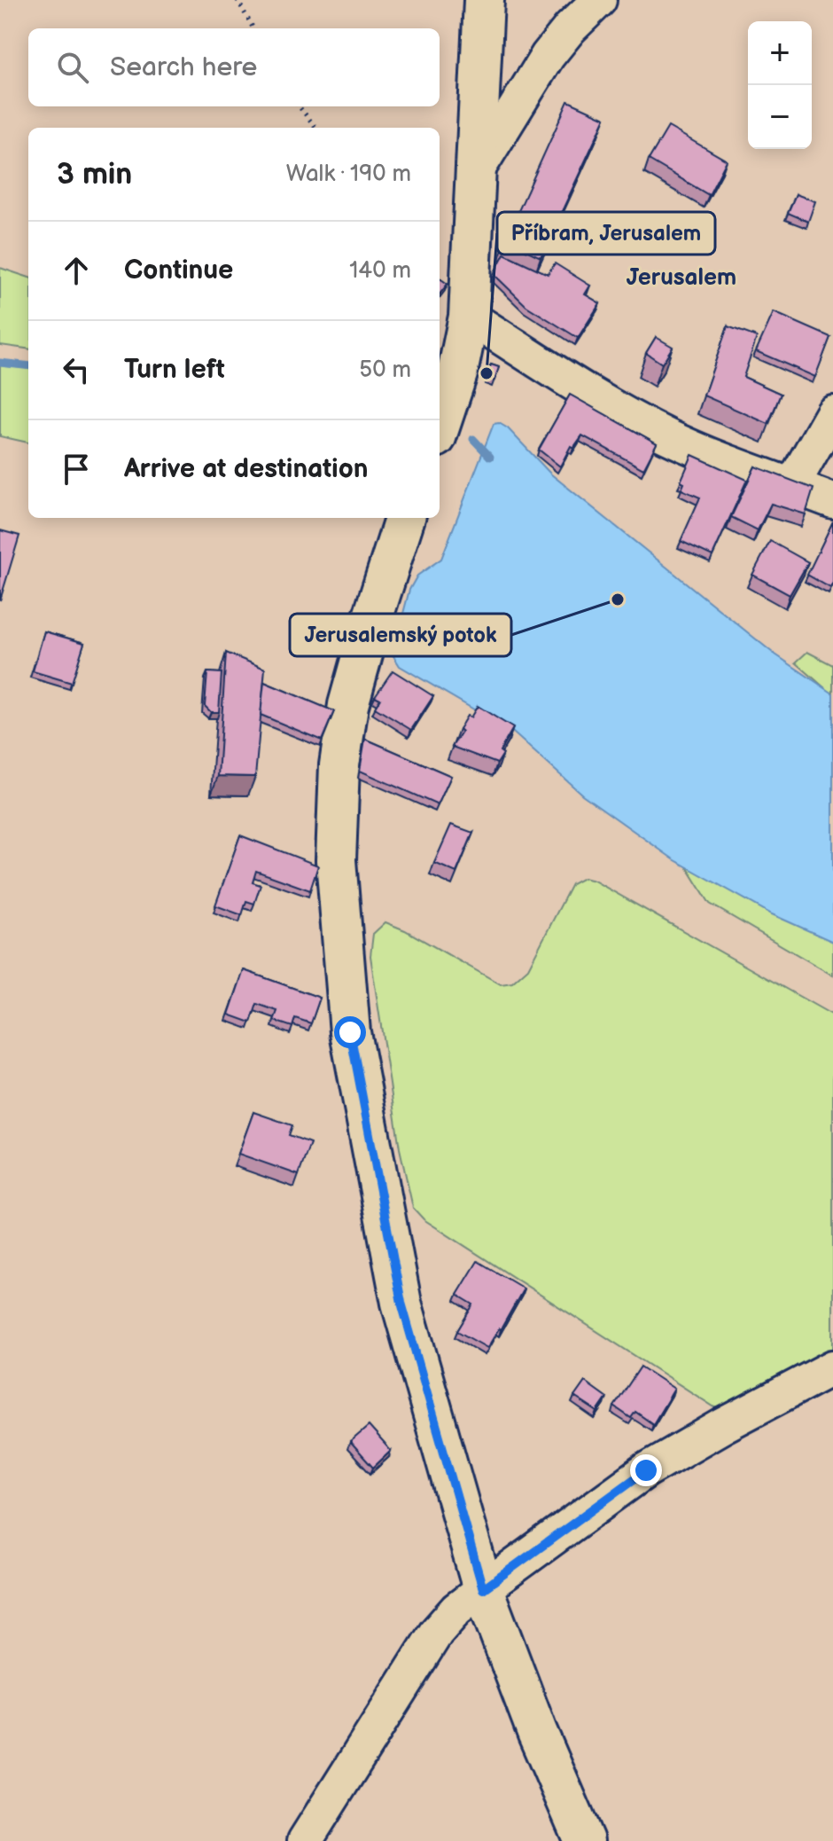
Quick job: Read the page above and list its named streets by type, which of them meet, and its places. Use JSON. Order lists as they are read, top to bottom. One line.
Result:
{"districts":["Jerusalem"],"places":["Příbram, Jerusalem","Jerusalemský potok"],"page":{"map_buttons":["+","−"],"search":"Search here","heading":["3 min","Walk · 190 m"],"list":[["Continue","140 m"],["Turn left","50 m"],"Arrive at destination"]}}
